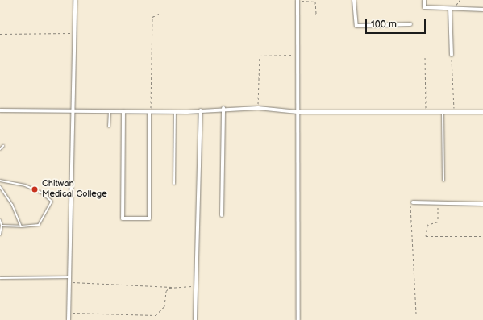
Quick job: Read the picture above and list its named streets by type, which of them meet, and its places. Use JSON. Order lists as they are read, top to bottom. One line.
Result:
{"places":["Chitwan Medical College"],"scale_bar":"100 m"}
